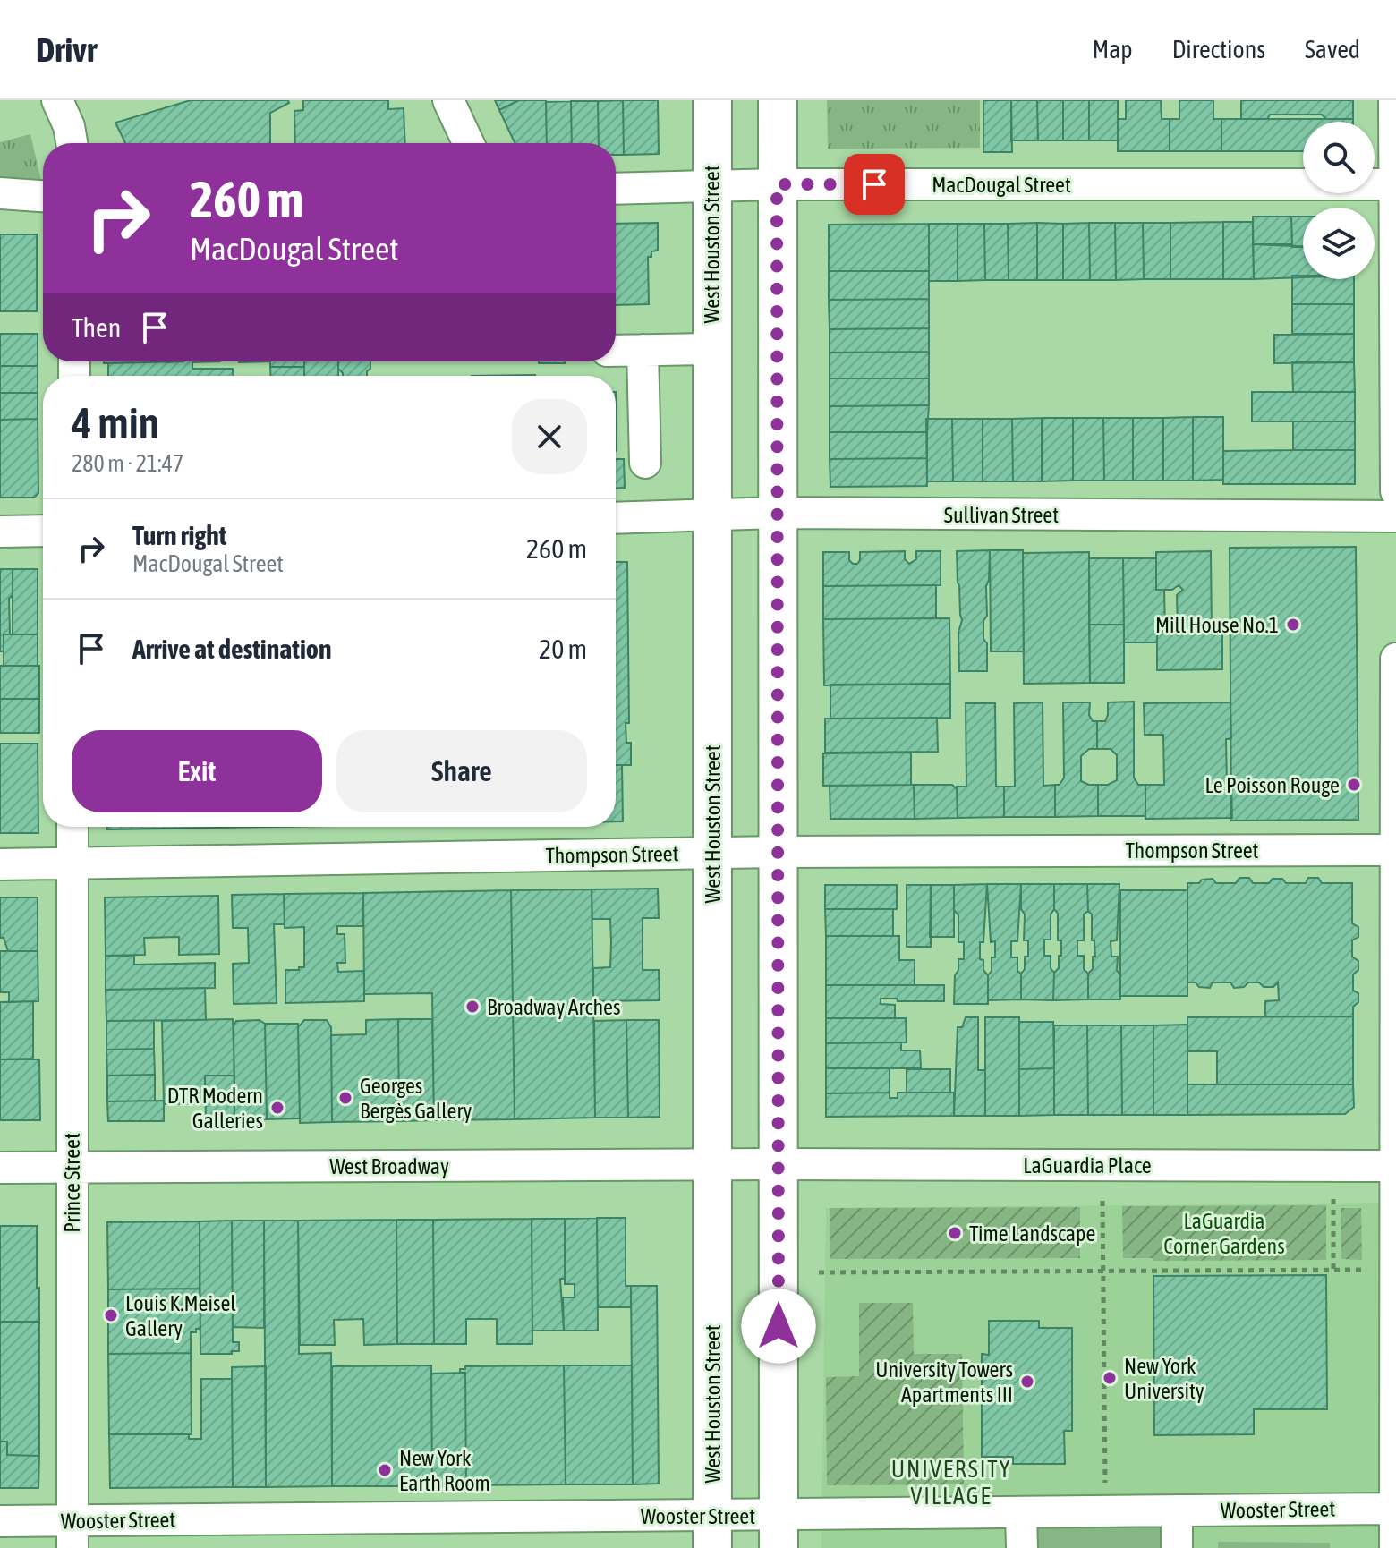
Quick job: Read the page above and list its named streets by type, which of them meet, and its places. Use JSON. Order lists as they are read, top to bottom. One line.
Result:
{"streets":{"main road":["West Houston Street"],"street":["MacDougal Street","Sullivan Street","Thompson Street","LaGuardia Place","West Broadway","Prince Street","Wooster Street"]},"crossings":[["MacDougal Street","West Houston Street"],["West Houston Street","Sullivan Street"],["West Houston Street","Thompson Street"],["West Houston Street","West Broadway"],["West Houston Street","Wooster Street"],["Thompson Street","Prince Street"],["LaGuardia Place","West Broadway"],["West Broadway","Prince Street"],["Prince Street","Wooster Street"]],"districts":["UNIVERSITY VILLAGE"],"parks":["LaGuardia Corner Gardens"],"places":["Mill House No.1","Le Poisson Rouge","Broadway Arches","Georges Bergès Gallery","DTR Modern Galleries","Time Landscape","Louis K.Meisel Gallery","New York University","University Towers Apartments III","New York Earth Room"],"page":{"header":"Drivr","nav":["Map","Directions","Saved"],"turn":["260 m","MacDougal Street"],"then":"Then","heading":["4 min","280 m · 21:47"],"list":[{"name":"Turn right","note":"MacDougal Street","value":"260 m"},{"name":"Arrive at destination","value":"20 m"}],"buttons":["Exit","Share"]}}
